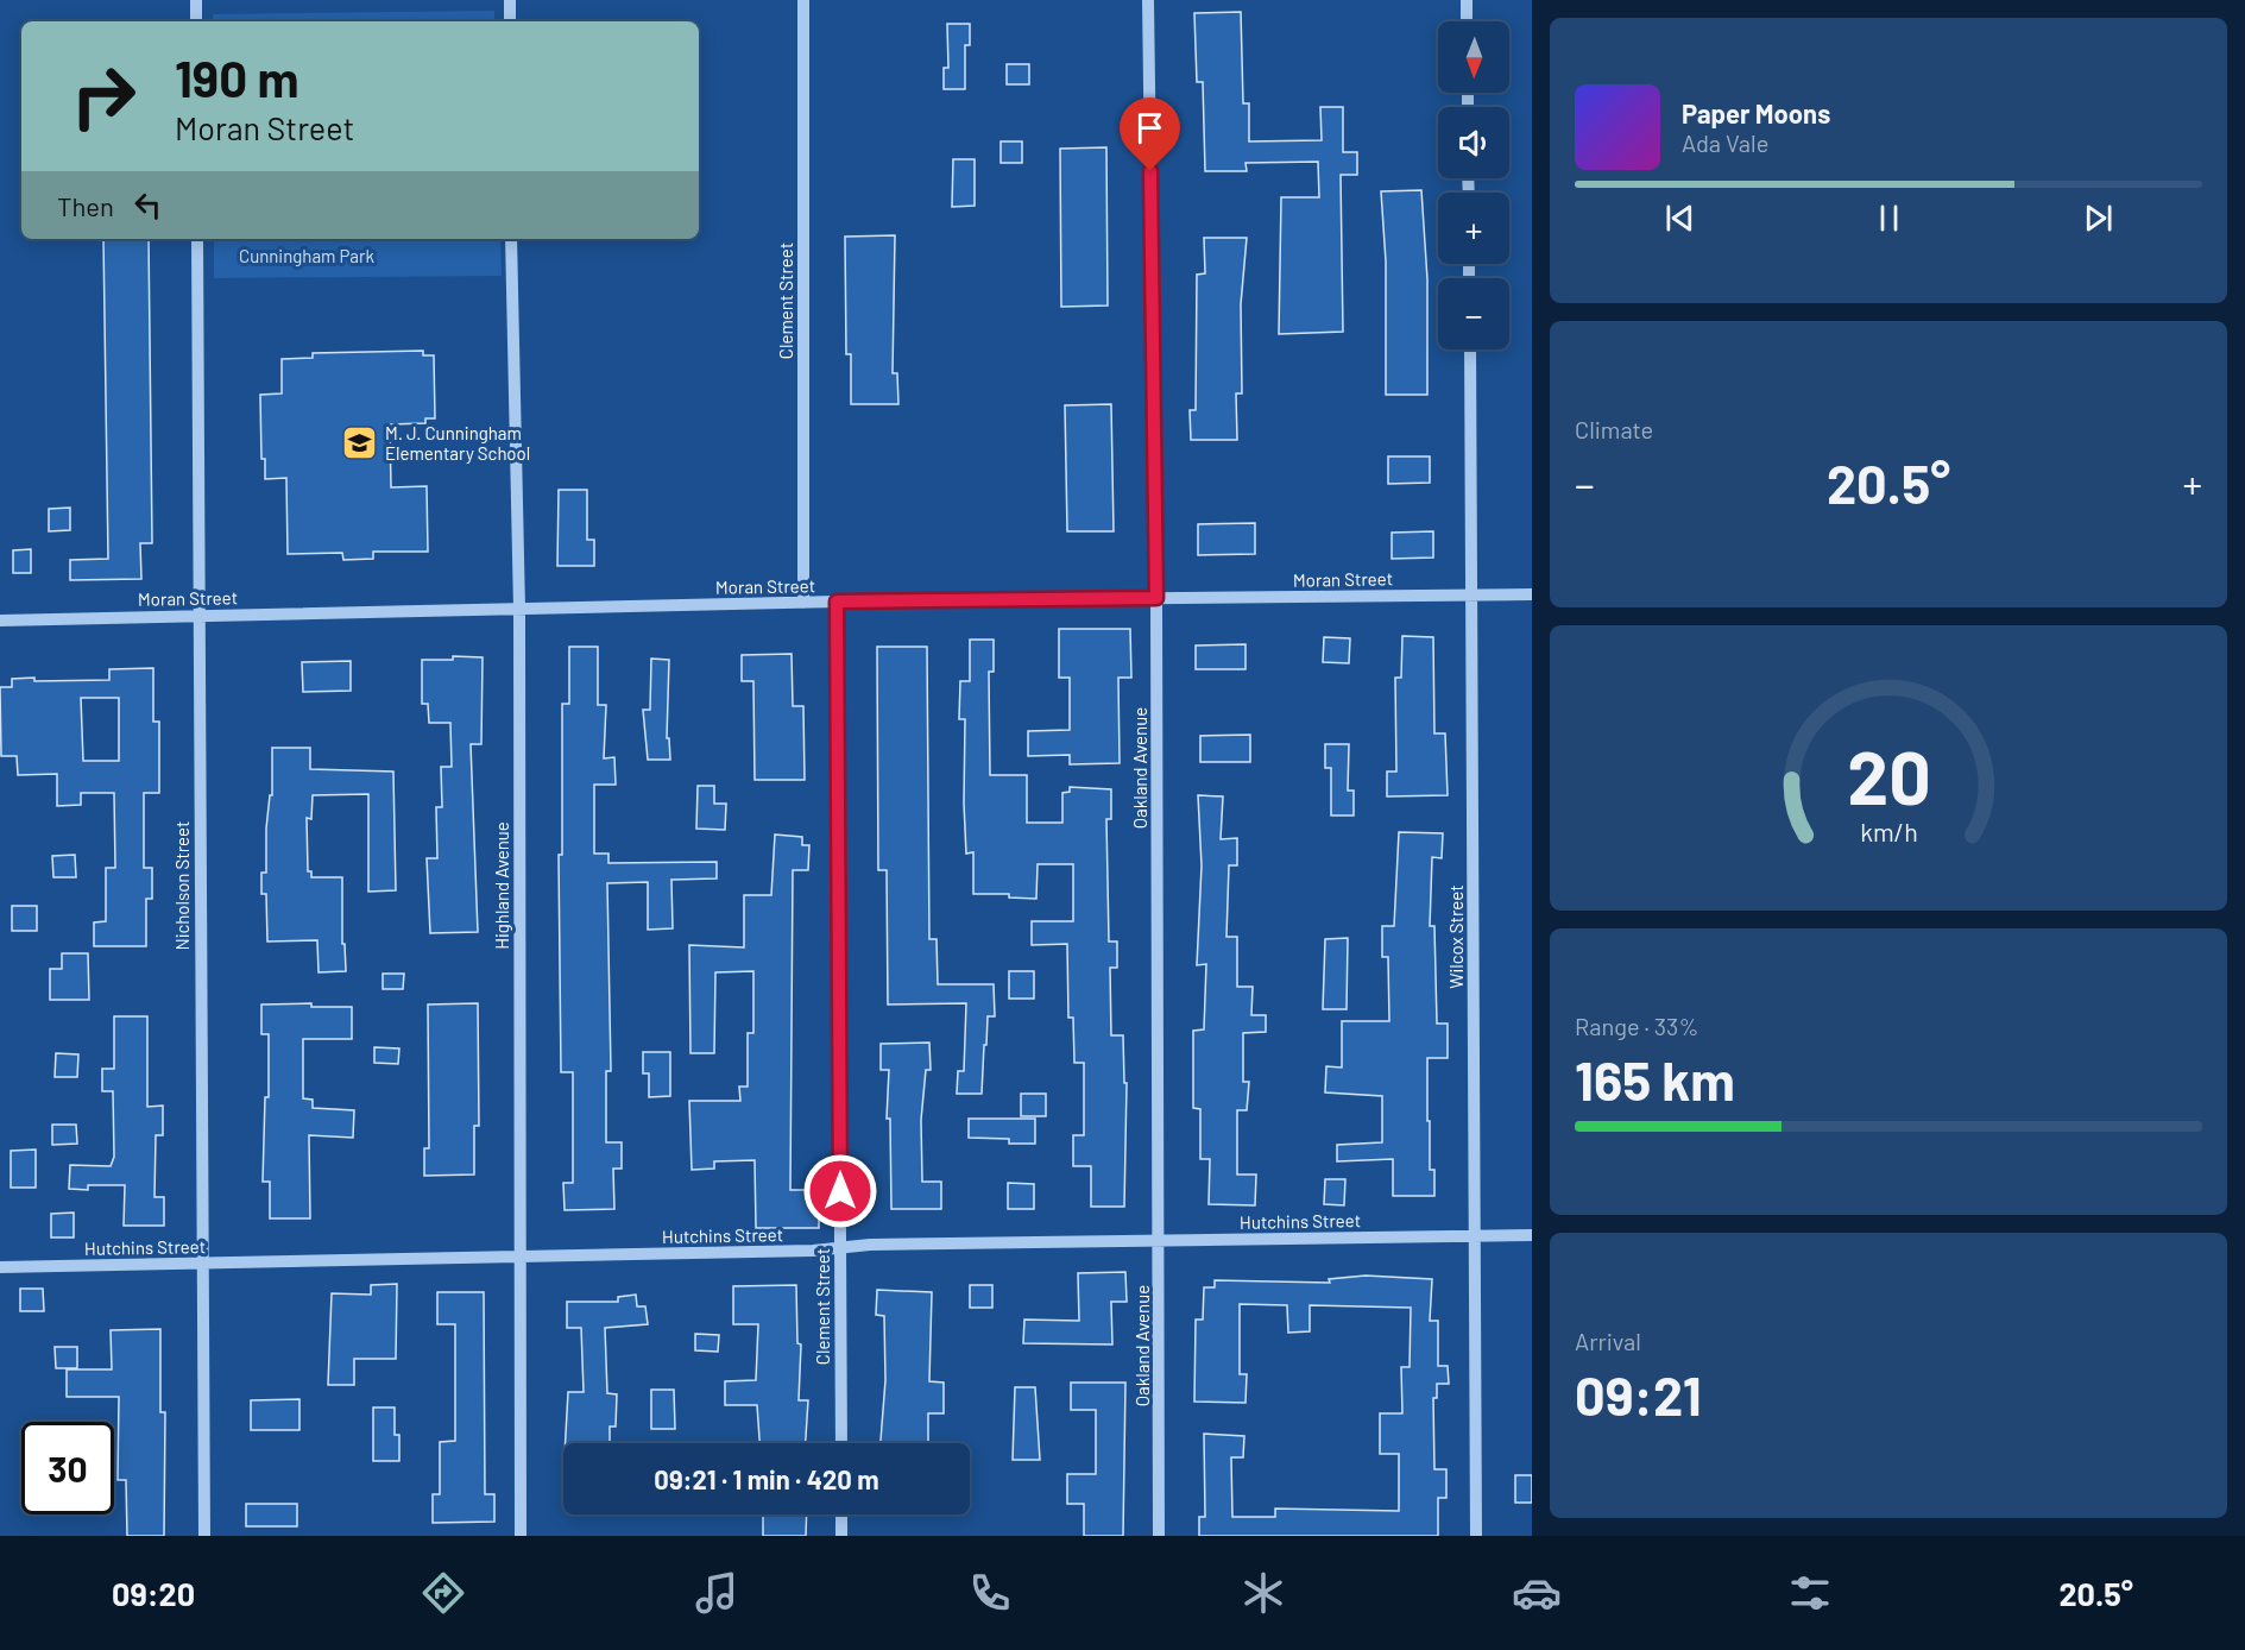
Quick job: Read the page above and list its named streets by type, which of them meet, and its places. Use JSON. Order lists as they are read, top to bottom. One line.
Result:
{"streets":{"street":["Clement Street","Moran Street","Oakland Avenue","Nicholson Street","Highland Avenue","Wilcox Street","Hutchins Street"]},"crossings":[["Clement Street","Moran Street"],["Clement Street","Hutchins Street"],["Moran Street","Oakland Avenue"],["Moran Street","Nicholson Street"],["Moran Street","Highland Avenue"],["Moran Street","Wilcox Street"],["Oakland Avenue","Hutchins Street"],["Nicholson Street","Hutchins Street"],["Highland Avenue","Hutchins Street"],["Wilcox Street","Hutchins Street"]],"parks":["Cunningham Park"],"places":{"school or university":["M. J. Cunningham Elementary School"]},"north":"bottom","page":{"map_buttons":["+","−"],"turn":["190 m","Moran Street"],"song":["Paper Moons","Ada Vale"],"then":"Then","tile":["Climate",["Range · 33%","165 km"],["Arrival","09:21"]],"heat":["−","20.5°","+"],"limit":"30","trip":"09:21 · 1 min · 420 m","tabs":["09:20","20.5°"],"gauge":["20","km/h"]}}
